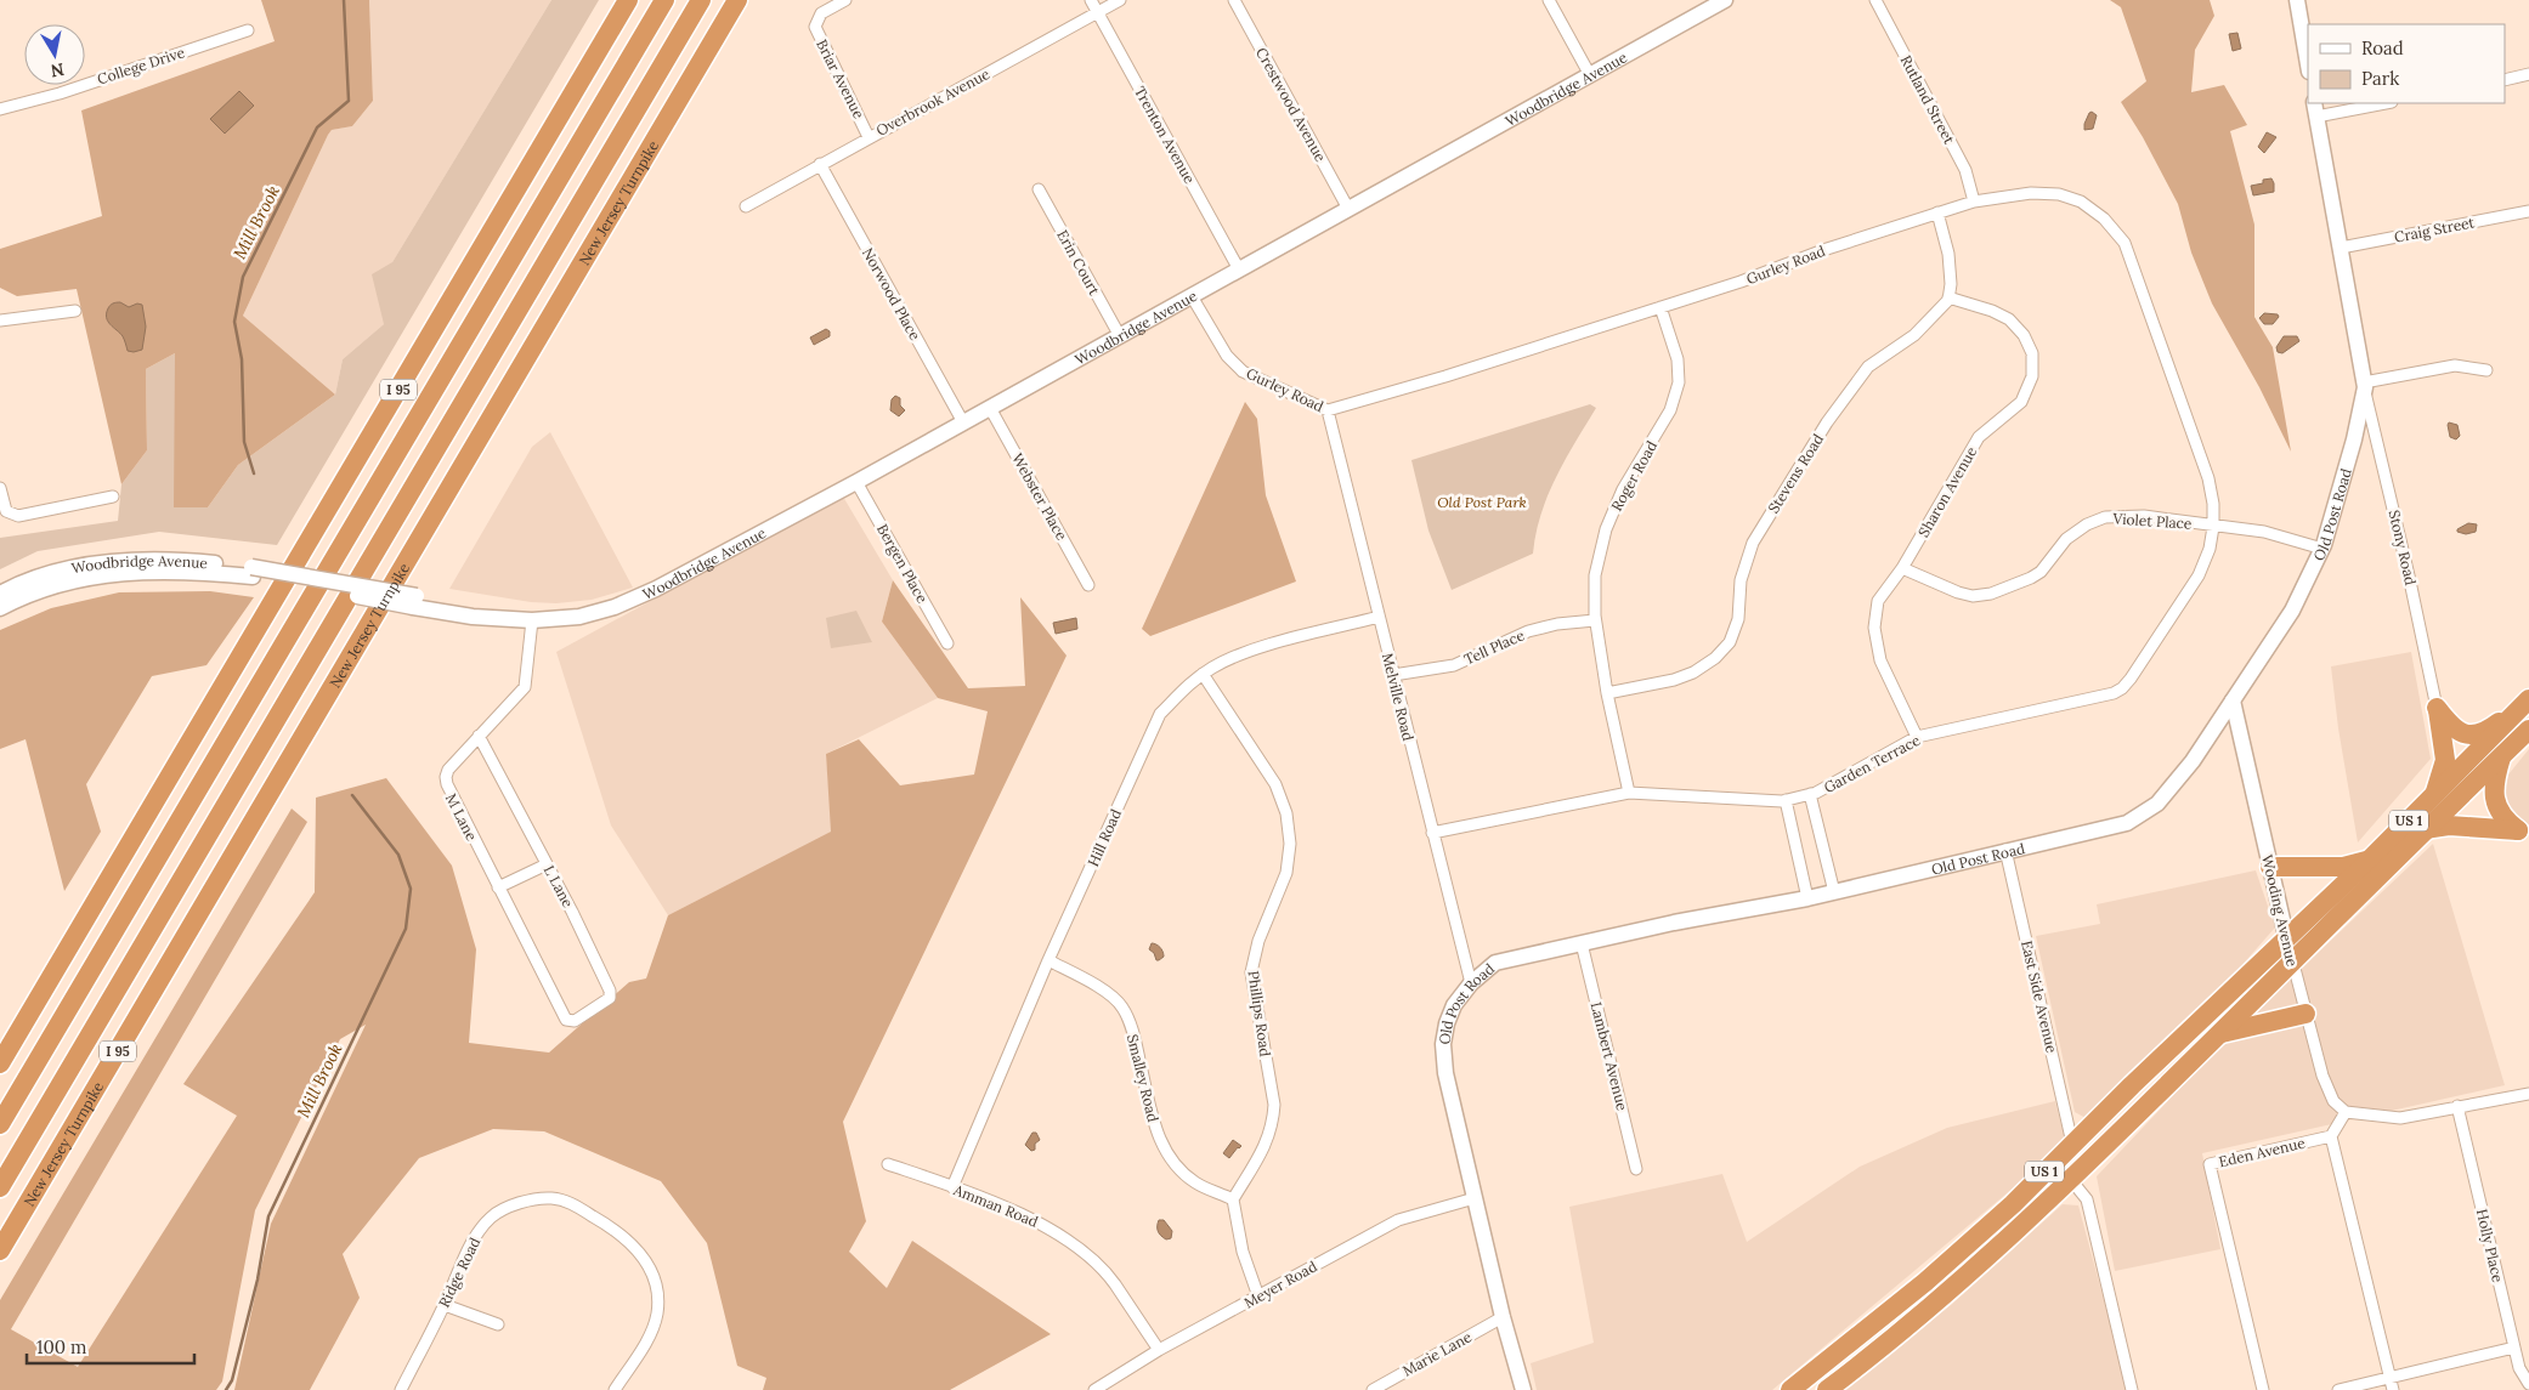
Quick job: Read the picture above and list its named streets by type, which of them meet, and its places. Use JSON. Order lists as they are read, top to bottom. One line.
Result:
{"streets":{"highway":["New Jersey Turnpike","I 95","US 1"],"street":["College Drive","Briar Avenue","Woodbridge Avenue","Rutland Street","Overbrook Avenue","Crestwood Avenue","Trenton Avenue","Craig Street","Erin Court","Gurley Road","Norwood Place","Stevens Road","Roger Road","Sharon Avenue","Webster Place","Old Post Road","Violet Place","Stony Road","Bergen Place","Tell Place","Melville Road","Garden Terrace","M Lane","Hill Road","L Lane","Wooding Avenue","East Side Avenue","Phillips Road","Lambert Avenue","Smalley Road","Eden Avenue","Amman Road","Holly Place","Ridge Road","Meyer Road","Marie Lane"]},"crossings":[["Briar Avenue","Overbrook Avenue"],["Woodbridge Avenue","Crestwood Avenue"],["Woodbridge Avenue","Trenton Avenue"],["Woodbridge Avenue","Erin Court"],["Woodbridge Avenue","Gurley Road"],["Woodbridge Avenue","Norwood Place"],["Woodbridge Avenue","Webster Place"],["Woodbridge Avenue","Bergen Place"],["Woodbridge Avenue","M Lane"],["Rutland Street","Gurley Road"],["Overbrook Avenue","Trenton Avenue"],["Overbrook Avenue","Norwood Place"],["Craig Street","Old Post Road"],["Gurley Road","Roger Road"],["Gurley Road","Violet Place"],["Gurley Road","Melville Road"],["Gurley Road","Garden Terrace"],["Stevens Road","Roger Road"],["Stevens Road","Sharon Avenue"],["Roger Road","Tell Place"],["Roger Road","Garden Terrace"],["Sharon Avenue","Violet Place"],["Sharon Avenue","Garden Terrace"],["Old Post Road","Violet Place"],["Old Post Road","Stony Road"],["Old Post Road","Melville Road"],["Old Post Road","Wooding Avenue"],["Old Post Road","East Side Avenue"],["Old Post Road","Lambert Avenue"],["Old Post Road","Meyer Road"],["Old Post Road","Marie Lane"],["Violet Place","Garden Terrace"],["Tell Place","Melville Road"],["Melville Road","Garden Terrace"],["Melville Road","Hill Road"],["M Lane","L Lane"],["US 1","Wooding Avenue"],["US 1","East Side Avenue"],["Hill Road","Phillips Road"],["Hill Road","Smalley Road"],["Hill Road","Amman Road"],["Phillips Road","Smalley Road"],["Amman Road","Meyer Road"]],"water":["Mill Brook"],"parks":["Old Post Park"],"legend":["Road","Park"],"scale_bar":"100 m","north":"bottom"}
